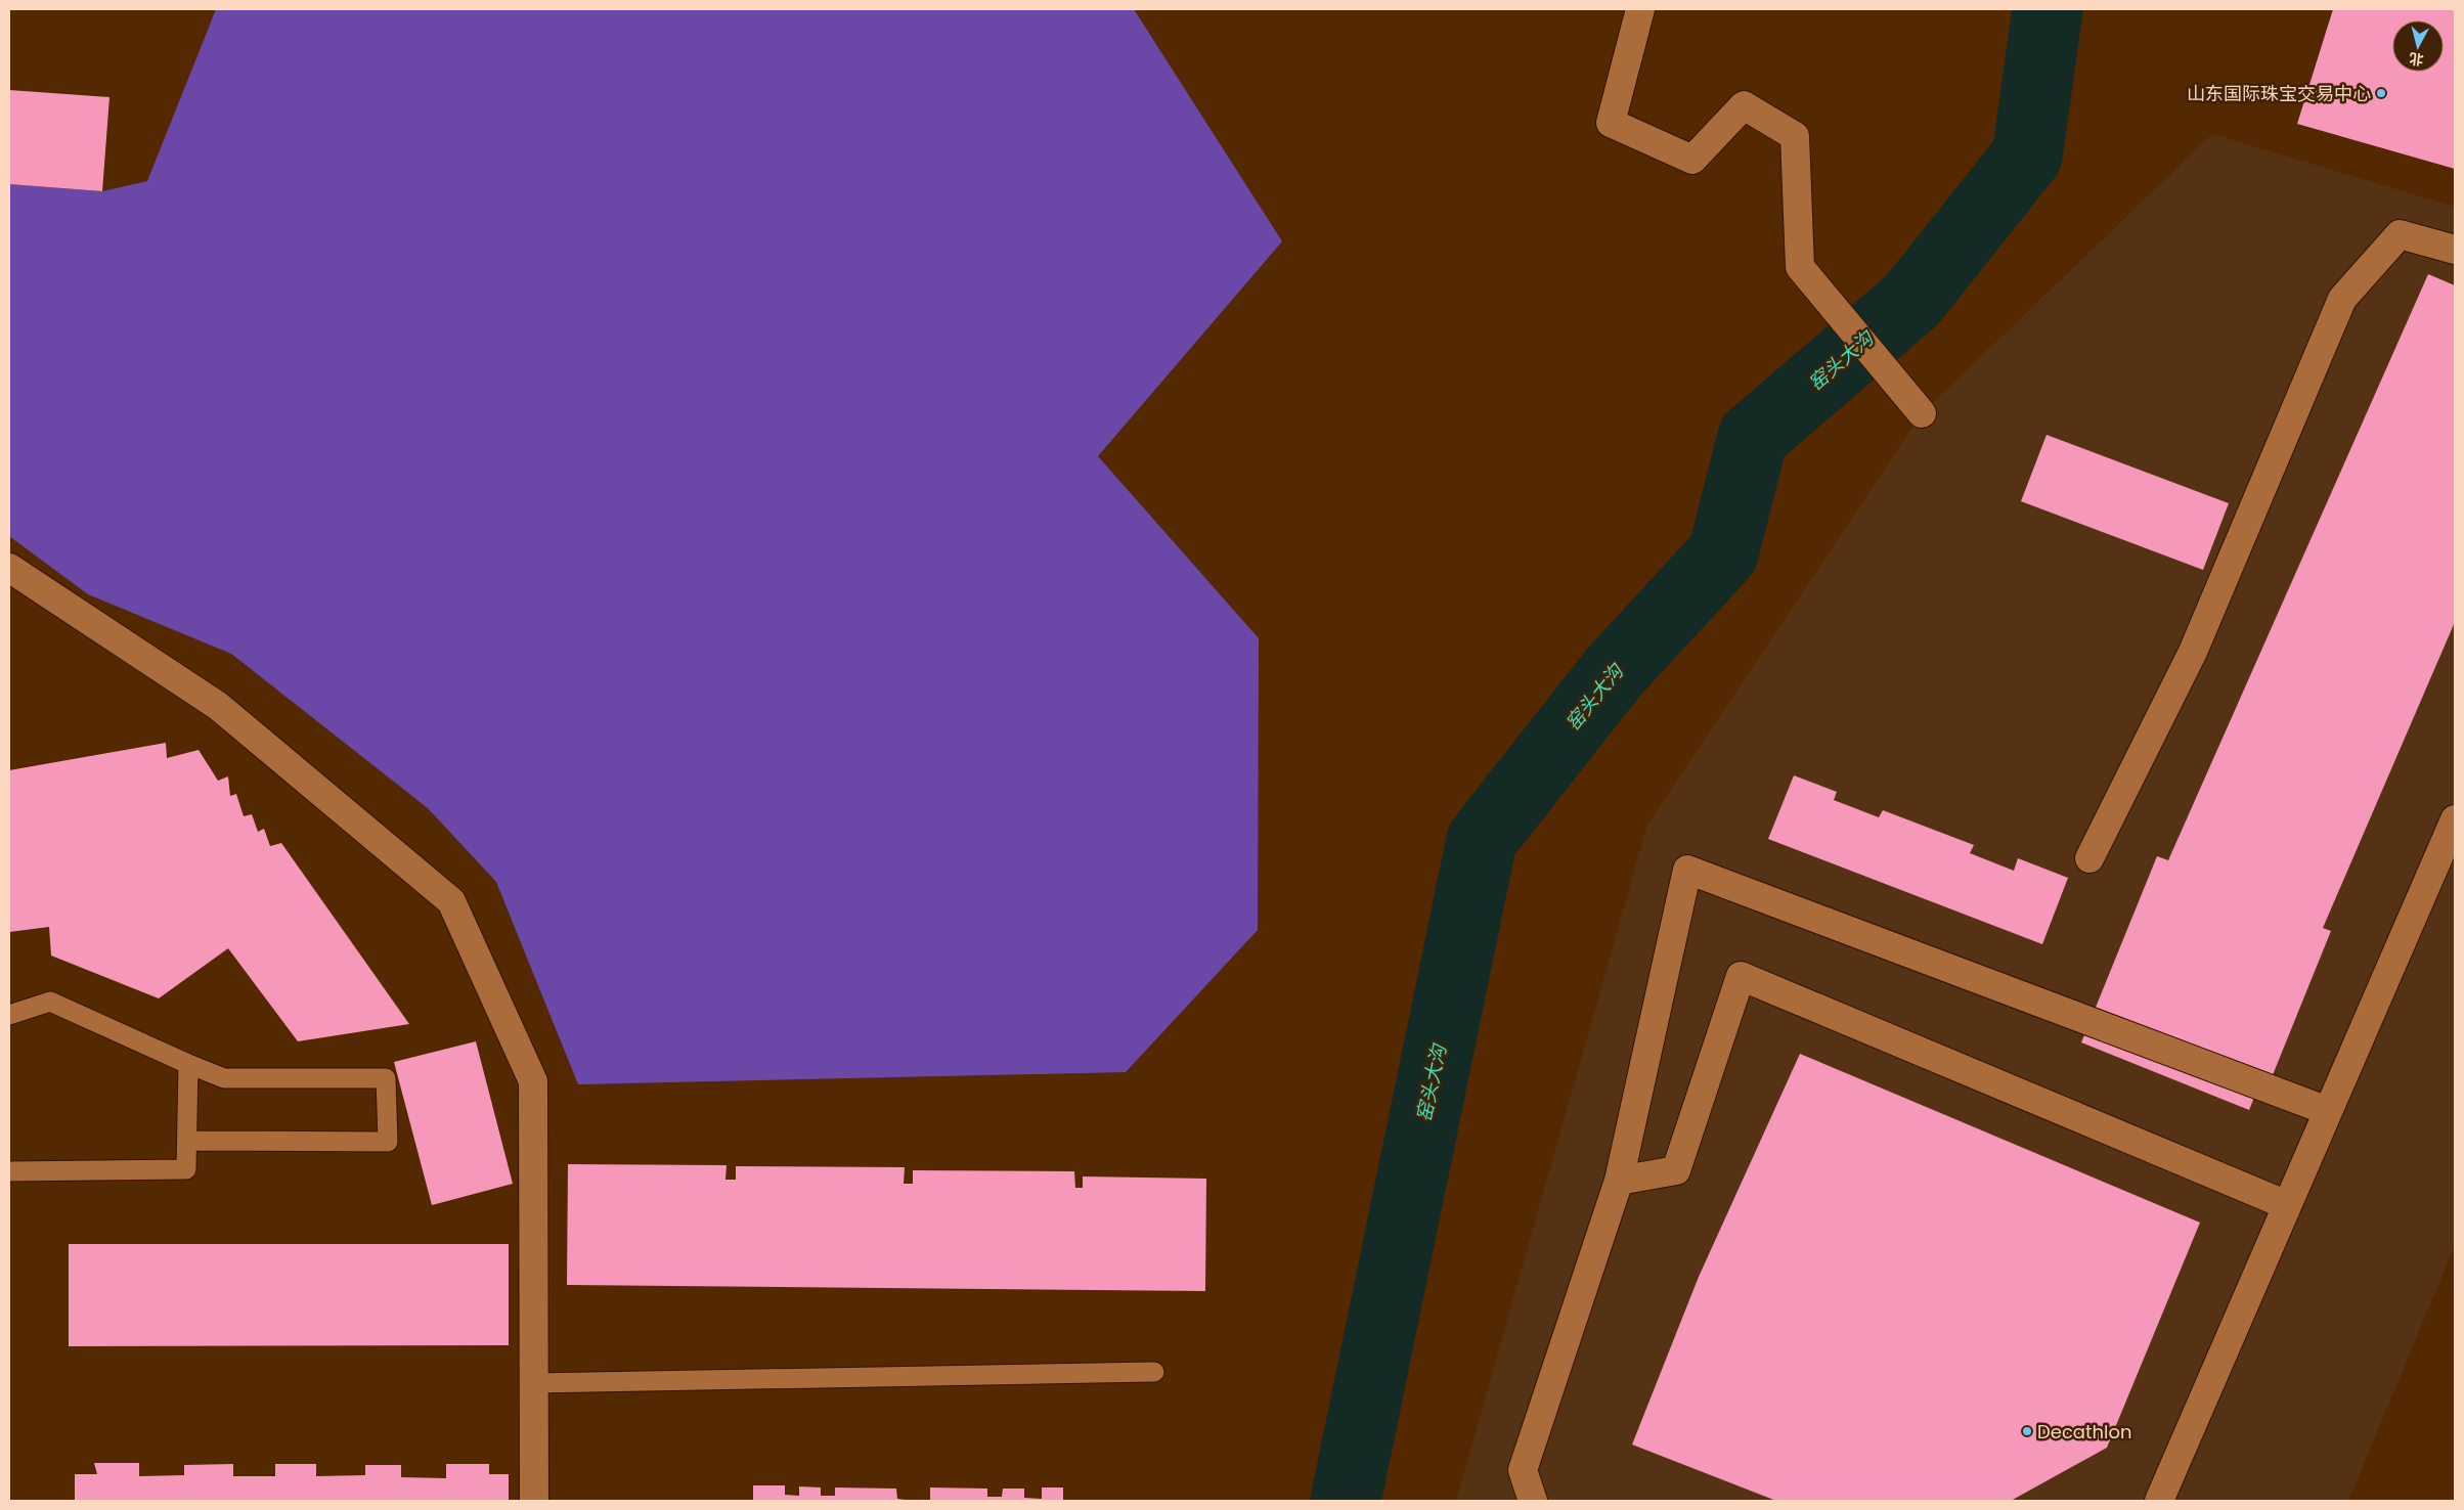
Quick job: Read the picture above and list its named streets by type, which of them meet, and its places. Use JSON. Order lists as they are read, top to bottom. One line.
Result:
{"water":["窑头大沟"],"places":["山东国际珠宝交易中心","Decathlon"],"north":"bottom"}
